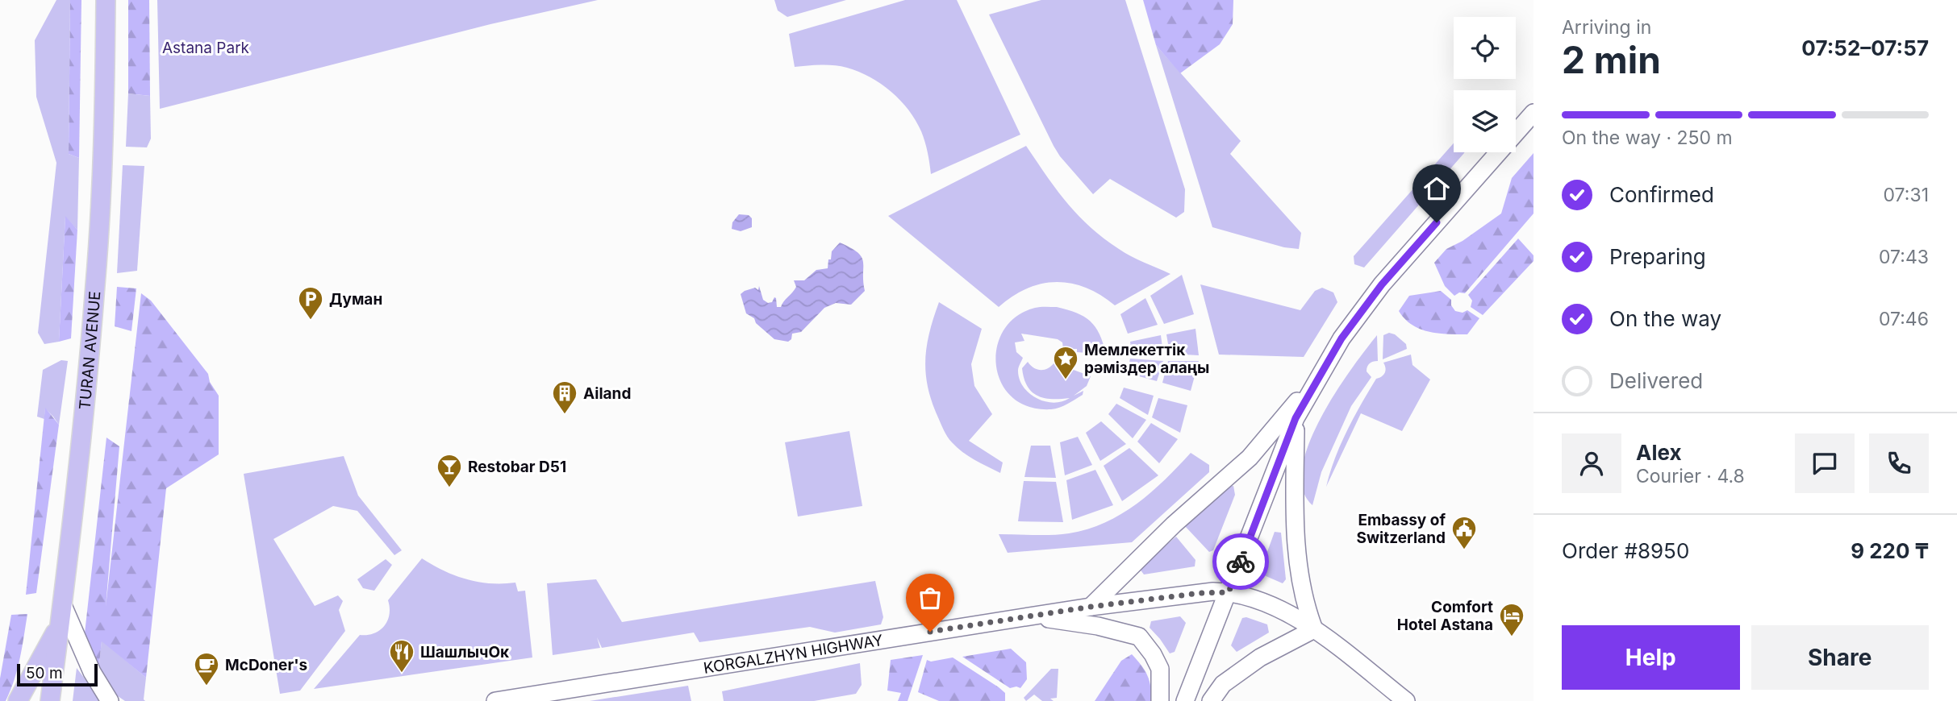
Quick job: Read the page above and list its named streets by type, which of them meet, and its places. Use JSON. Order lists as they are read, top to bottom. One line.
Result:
{"streets":{"main road":["TURAN AVENUE","KORGALZHYN HIGHWAY"]},"parks":["Astana Park"],"places":{"parking":["Думан"],"place":["Мемлекеттік рәміздер алаңы"],"building":["Ailand"],"bar":["Restobar D51"],"public building":["Embassy of Switzerland"],"hotel":["Comfort Hotel Astana"],"restaurant":["ШашлычОк"],"cafe":["McDoner's"]},"scale_bar":"50 m","page":{"heading":["2 min","Arriving in","07:52–07:57"],"panel":["Alex","Courier · 4.8","Order #8950","9 220 ₸"],"bar":"On the way · 250 m","list":[["Confirmed","07:31"],["Preparing","07:43"],["On the way","07:46"],"Delivered"],"buttons":["Help","Share"],"scale":"50 m"}}
